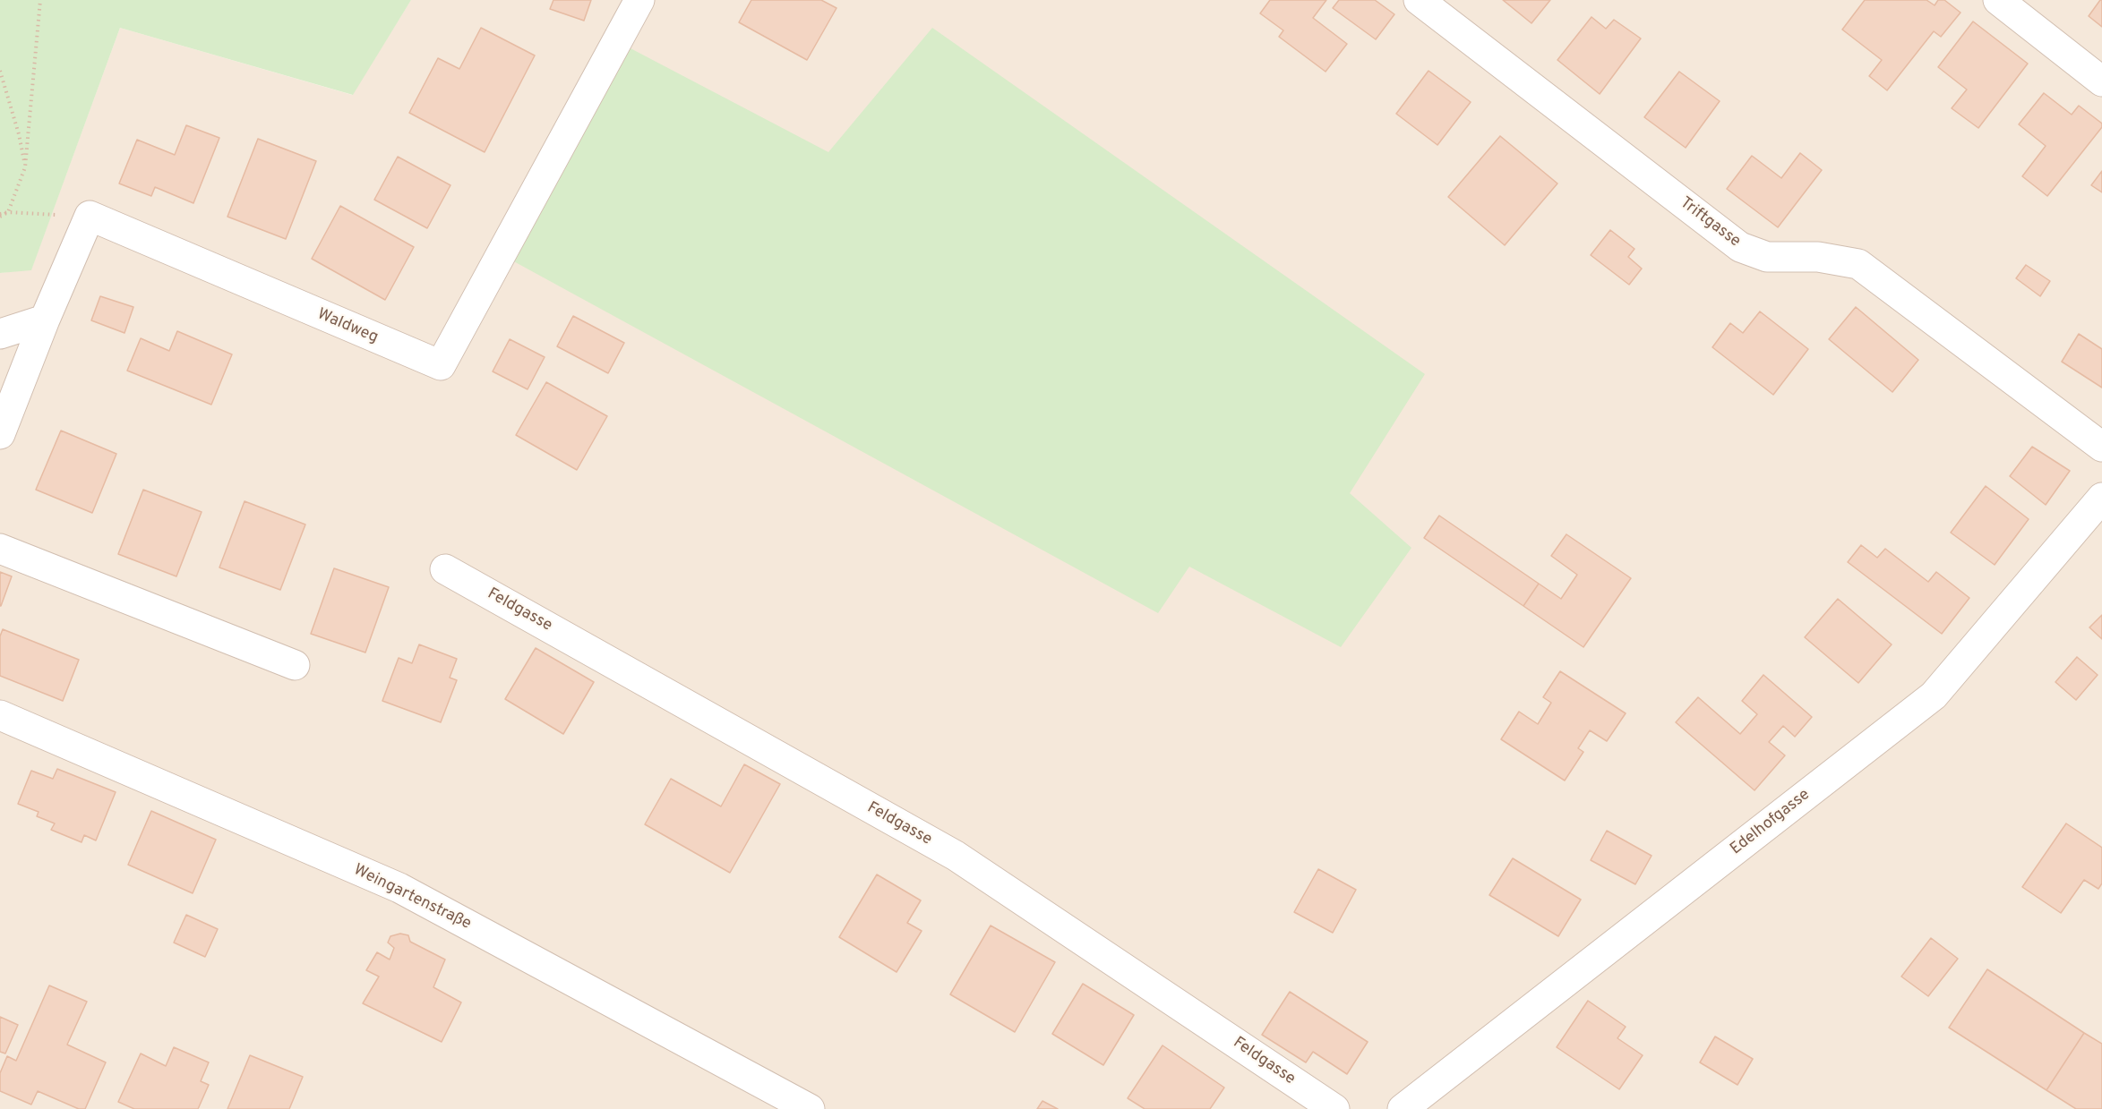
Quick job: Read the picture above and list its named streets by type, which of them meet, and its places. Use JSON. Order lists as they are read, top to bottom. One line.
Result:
{"streets":{"street":["Triftgasse","Waldweg","Feldgasse","Edelhofgasse","Weingartenstraße"]}}
